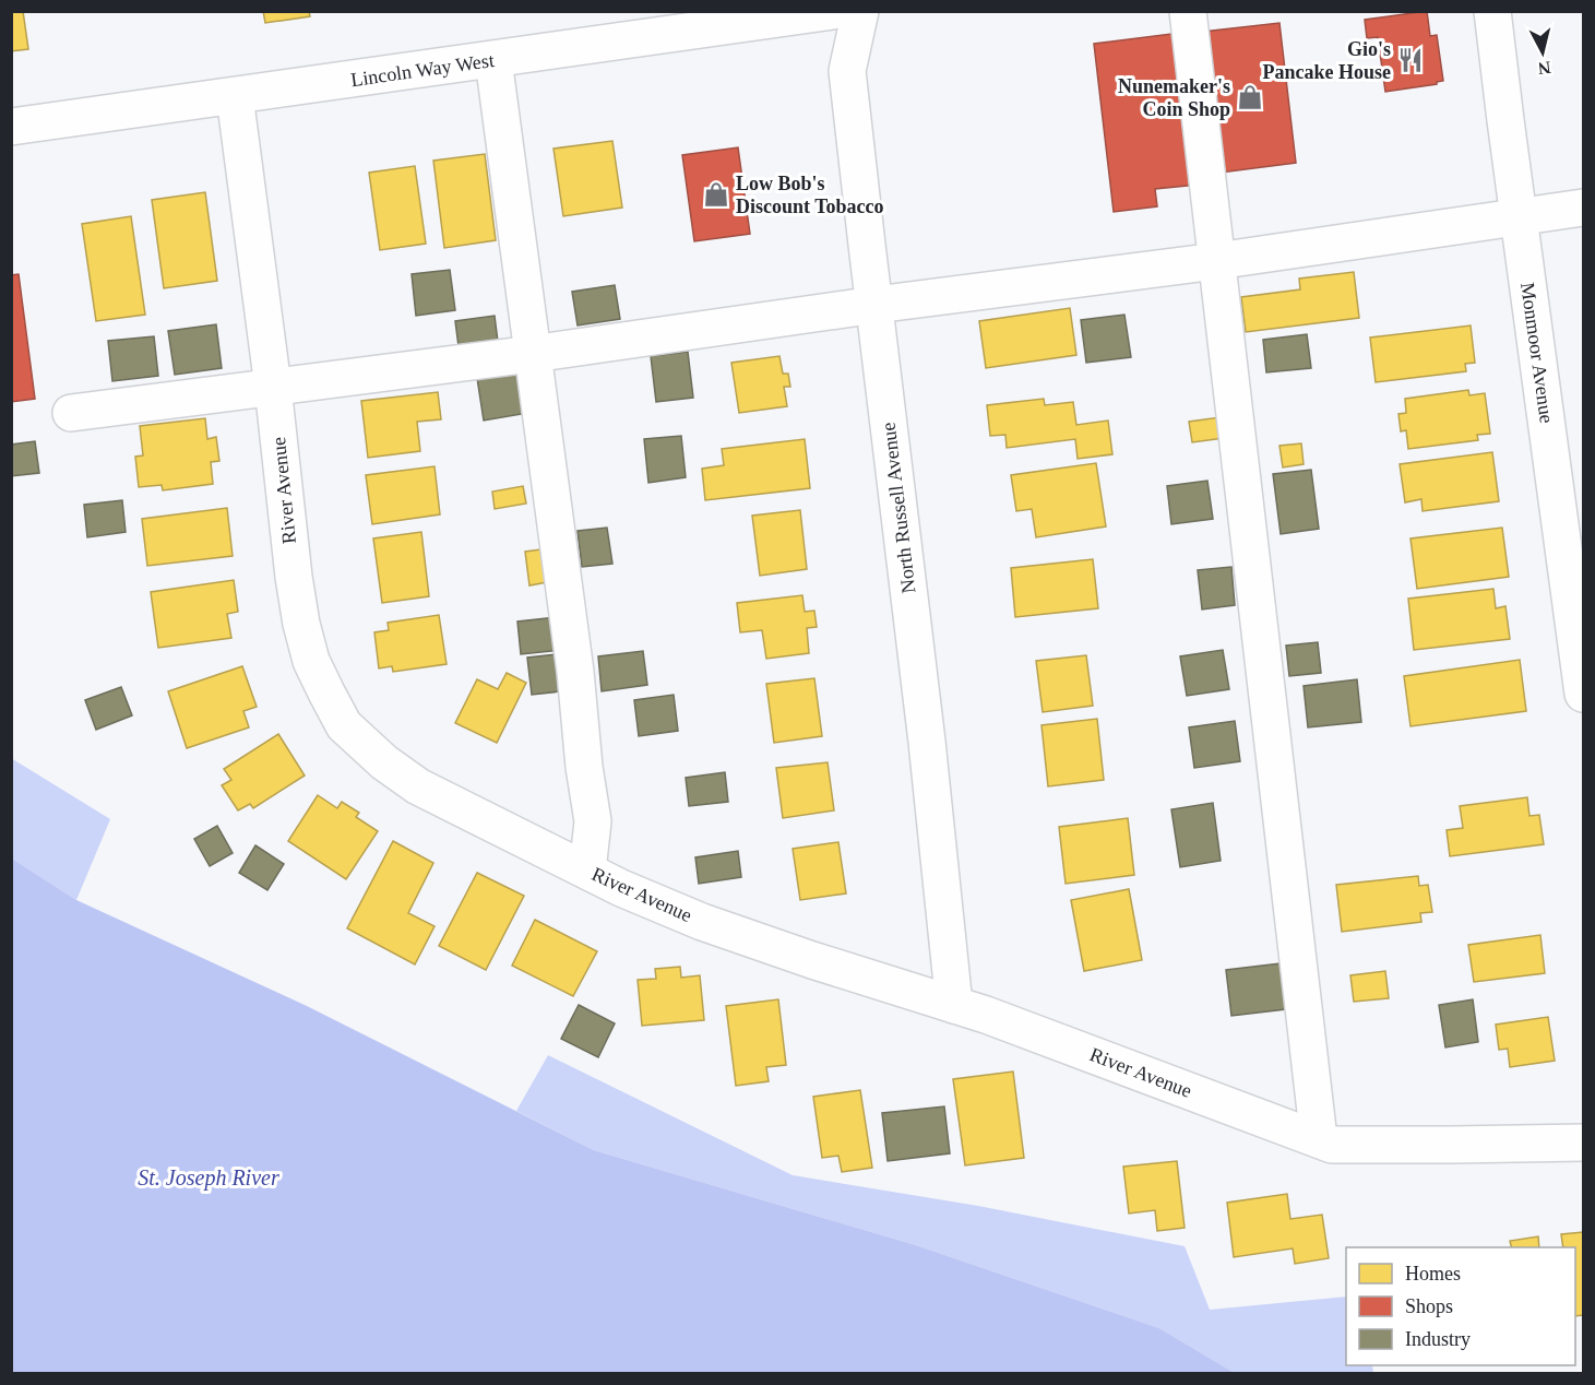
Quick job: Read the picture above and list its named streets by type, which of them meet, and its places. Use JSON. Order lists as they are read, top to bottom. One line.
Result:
{"streets":{"street":["Lincoln Way West","Monmoor Avenue","River Avenue","North Russell Avenue"]},"crossings":[["Lincoln Way West","River Avenue"],["River Avenue","North Russell Avenue"]],"water":["St. Joseph River"],"places":{"restaurant":["Gio's Pancake House"],"shop":["Nunemaker's Coin Shop","Low Bob's Discount Tobacco"]},"legend":["Homes","Shops","Industry"],"north":"bottom"}
